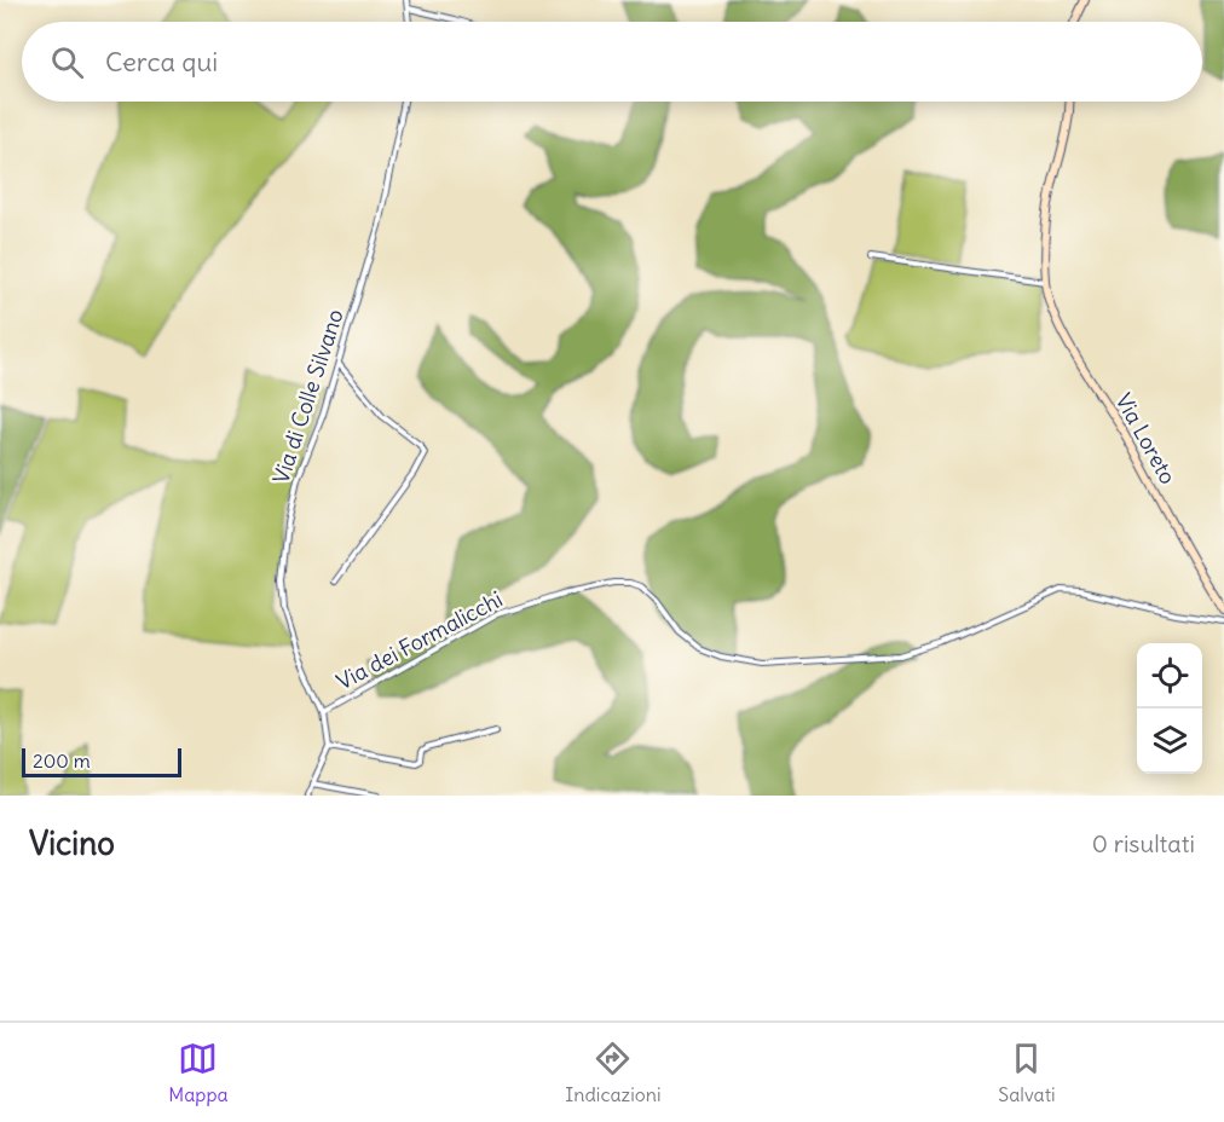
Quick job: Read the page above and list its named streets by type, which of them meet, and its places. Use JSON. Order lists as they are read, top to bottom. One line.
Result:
{"streets":{"street":["Via di Colle Silvano","Via Loreto","Via dei Formalicchi"]},"crossings":[["Via di Colle Silvano","Via dei Formalicchi"]],"scale_bar":"200 m","page":{"search":"Cerca qui","scale":"200 m","heading":["Vicino","0 risultati"],"nav":["Mappa","Indicazioni","Salvati"]}}
